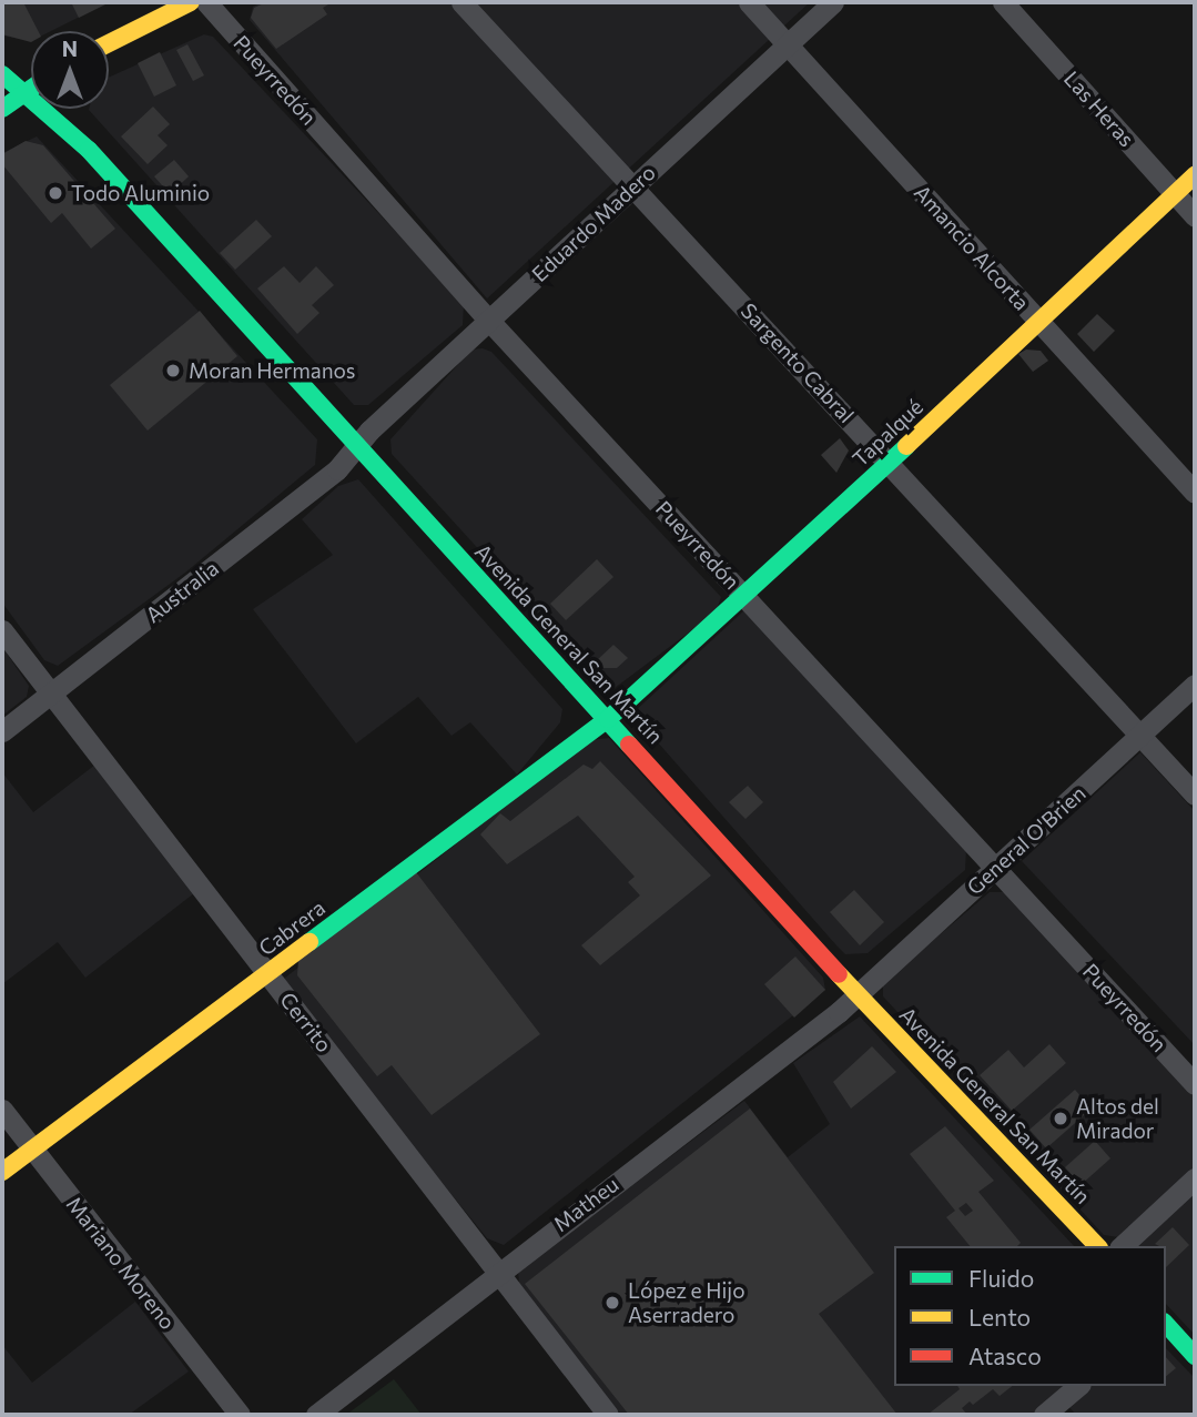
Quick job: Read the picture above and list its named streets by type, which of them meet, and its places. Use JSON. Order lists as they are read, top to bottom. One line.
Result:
{"streets":{"main road":["Tapalqué","Avenida General San Martín","Cabrera"],"street":["Pueyrredón","Las Heras","Eduardo Madero","Amancio Alcorta","Sargento Cabral","Australia","General O'Brien","Cerrito","Matheu","Mariano Moreno"]},"crossings":[["Pueyrredón","Eduardo Madero"],["Pueyrredón","Tapalqué"],["Pueyrredón","General O'Brien"],["Las Heras","Tapalqué"],["Eduardo Madero","Amancio Alcorta"],["Eduardo Madero","Sargento Cabral"],["Eduardo Madero","Australia"],["Eduardo Madero","Avenida General San Martín"],["Amancio Alcorta","Tapalqué"],["Sargento Cabral","Tapalqué"],["Sargento Cabral","General O'Brien"],["Tapalqué","Avenida General San Martín"],["Tapalqué","Cabrera"],["Australia","Avenida General San Martín"],["Australia","Cerrito"],["Avenida General San Martín","General O'Brien"],["Avenida General San Martín","Cabrera"],["Avenida General San Martín","Matheu"],["General O'Brien","Matheu"],["Cabrera","Cerrito"],["Cabrera","Mariano Moreno"],["Cerrito","Matheu"]],"places":["Todo Aluminio","Moran Hermanos","Altos del Mirador","López e Hijo Aserradero"],"legend":["Fluido","Lento","Atasco"],"north":"top"}
